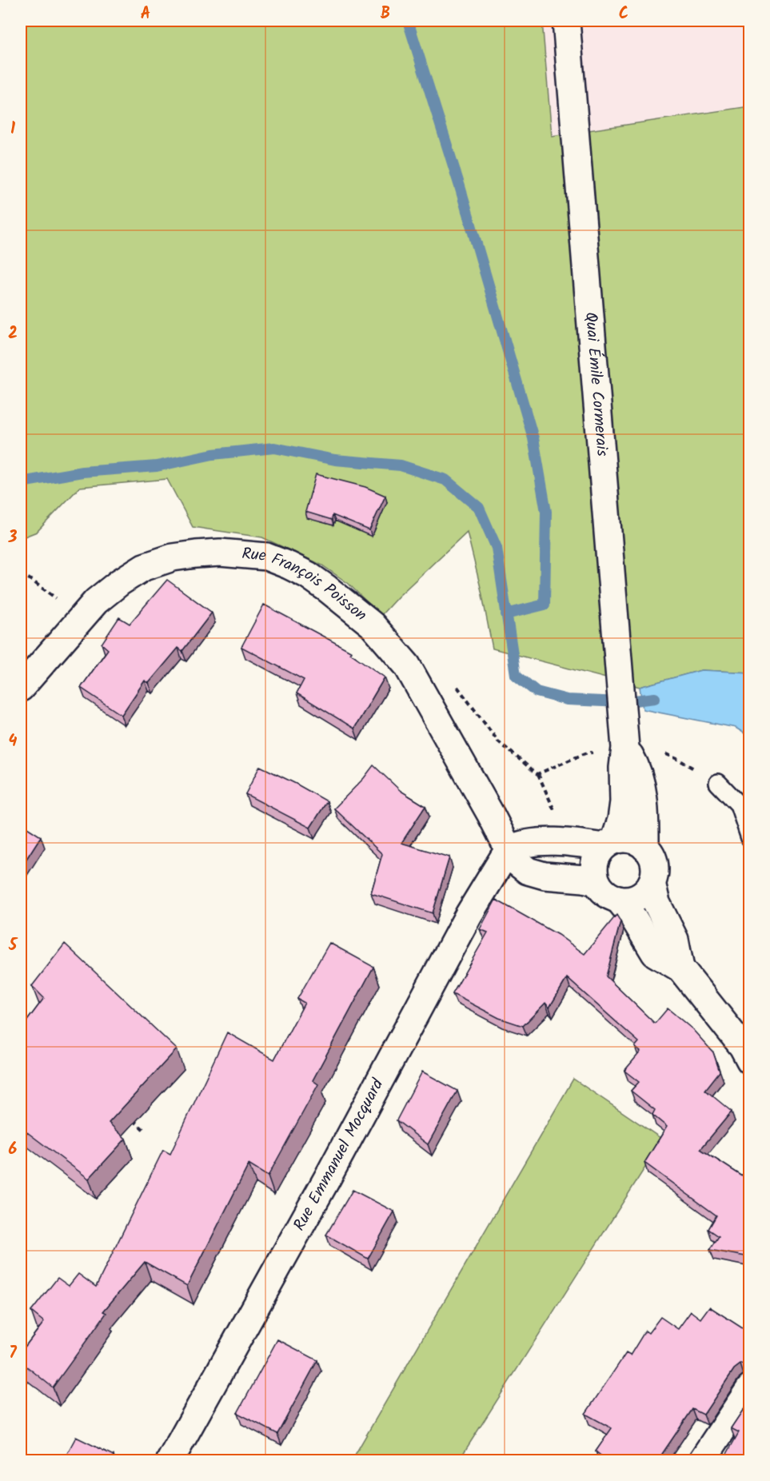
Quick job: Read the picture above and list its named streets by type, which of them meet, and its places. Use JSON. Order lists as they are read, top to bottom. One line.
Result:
{"streets":{"street":["Quai Émile Cormerais","Rue François Poisson","Rue Emmanuel Mocquard"]},"crossings":[["Quai Émile Cormerais","Rue François Poisson"],["Rue François Poisson","Rue Emmanuel Mocquard"]],"grid":{"columns":["A","B","C"],"rows":["1","2","3","4","5","6","7"]}}
